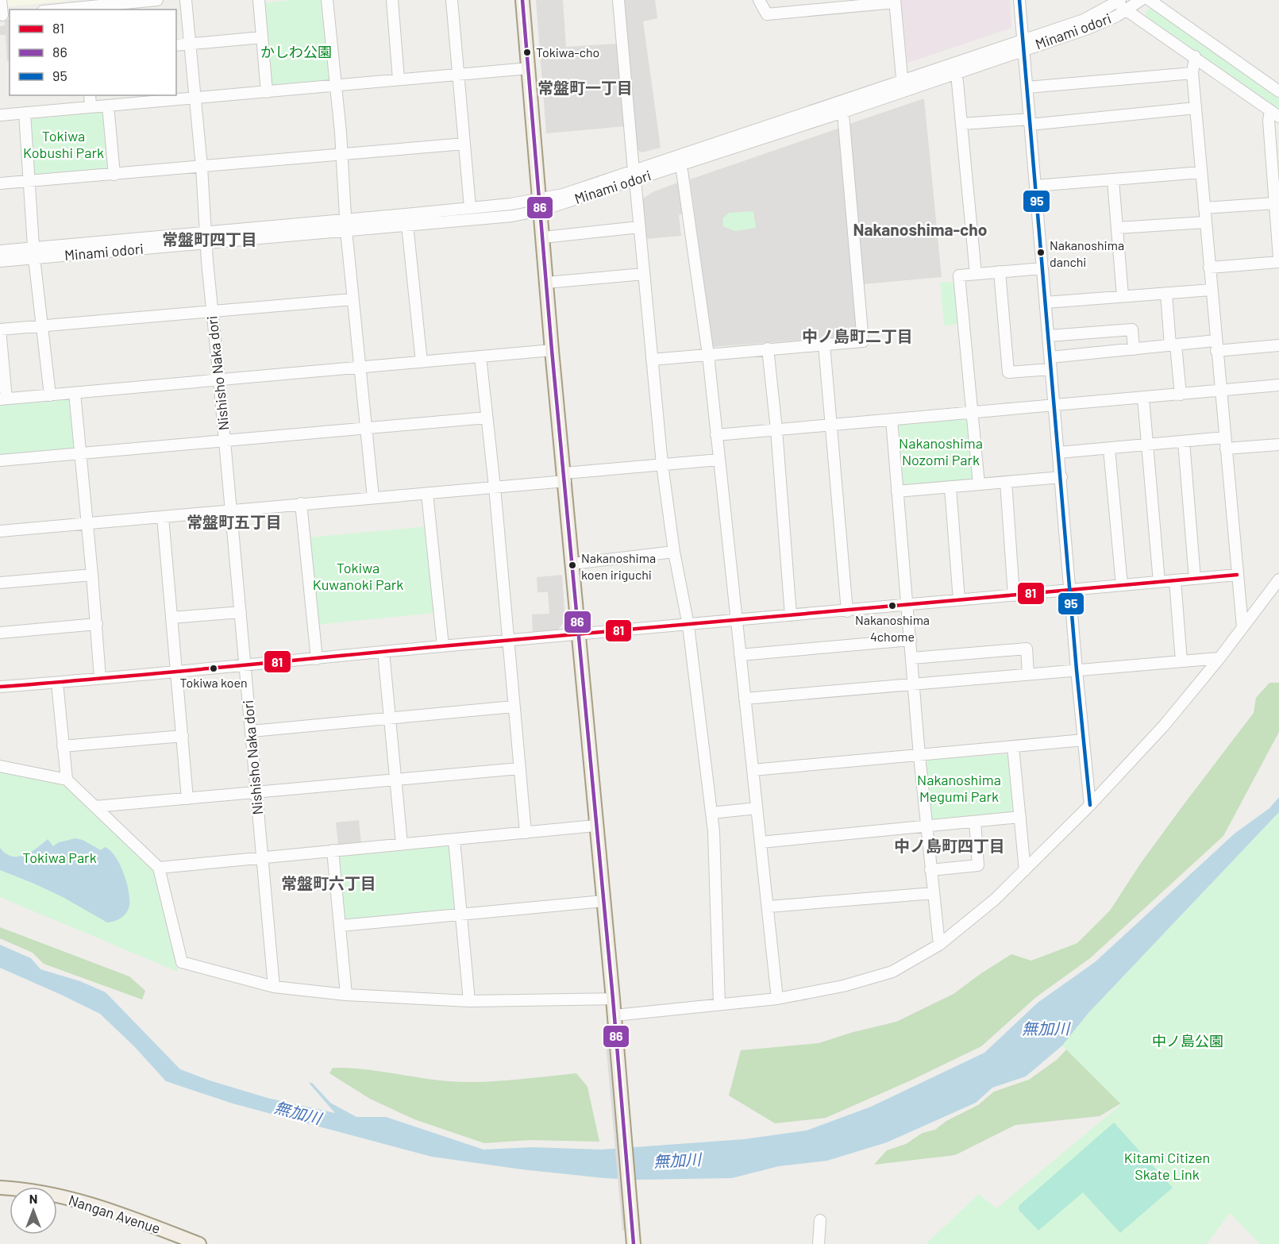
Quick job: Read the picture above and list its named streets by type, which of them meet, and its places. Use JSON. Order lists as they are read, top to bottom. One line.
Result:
{"streets":{"main road":["Nangan Avenue"],"street":["Minami odori","Nishisho Naka dori"]},"crossings":[["Minami odori","Nishisho Naka dori"]],"districts":["常盤町一丁目","Nakanoshima-cho","常盤町四丁目","中ノ島町二丁目","常盤町五丁目","中ノ島町四丁目","常盤町六丁目"],"water":["無加川"],"parks":["かしわ公園","Tokiwa Kobushi Park","Nakanoshima Nozomi Park","Tokiwa Kuwanoki Park","Nakanoshima Megumi Park","Tokiwa Park","中ノ島公園","Kitami Citizen Skate Link"],"places":["Tokiwa-cho","Nakanoshima danchi","Nakanoshima koen iriguchi","Nakanoshima 4chome","Tokiwa koen"],"lines":["transit line 86","transit line 95","transit line 81"],"legend":["81","86","95"],"north":"top"}
